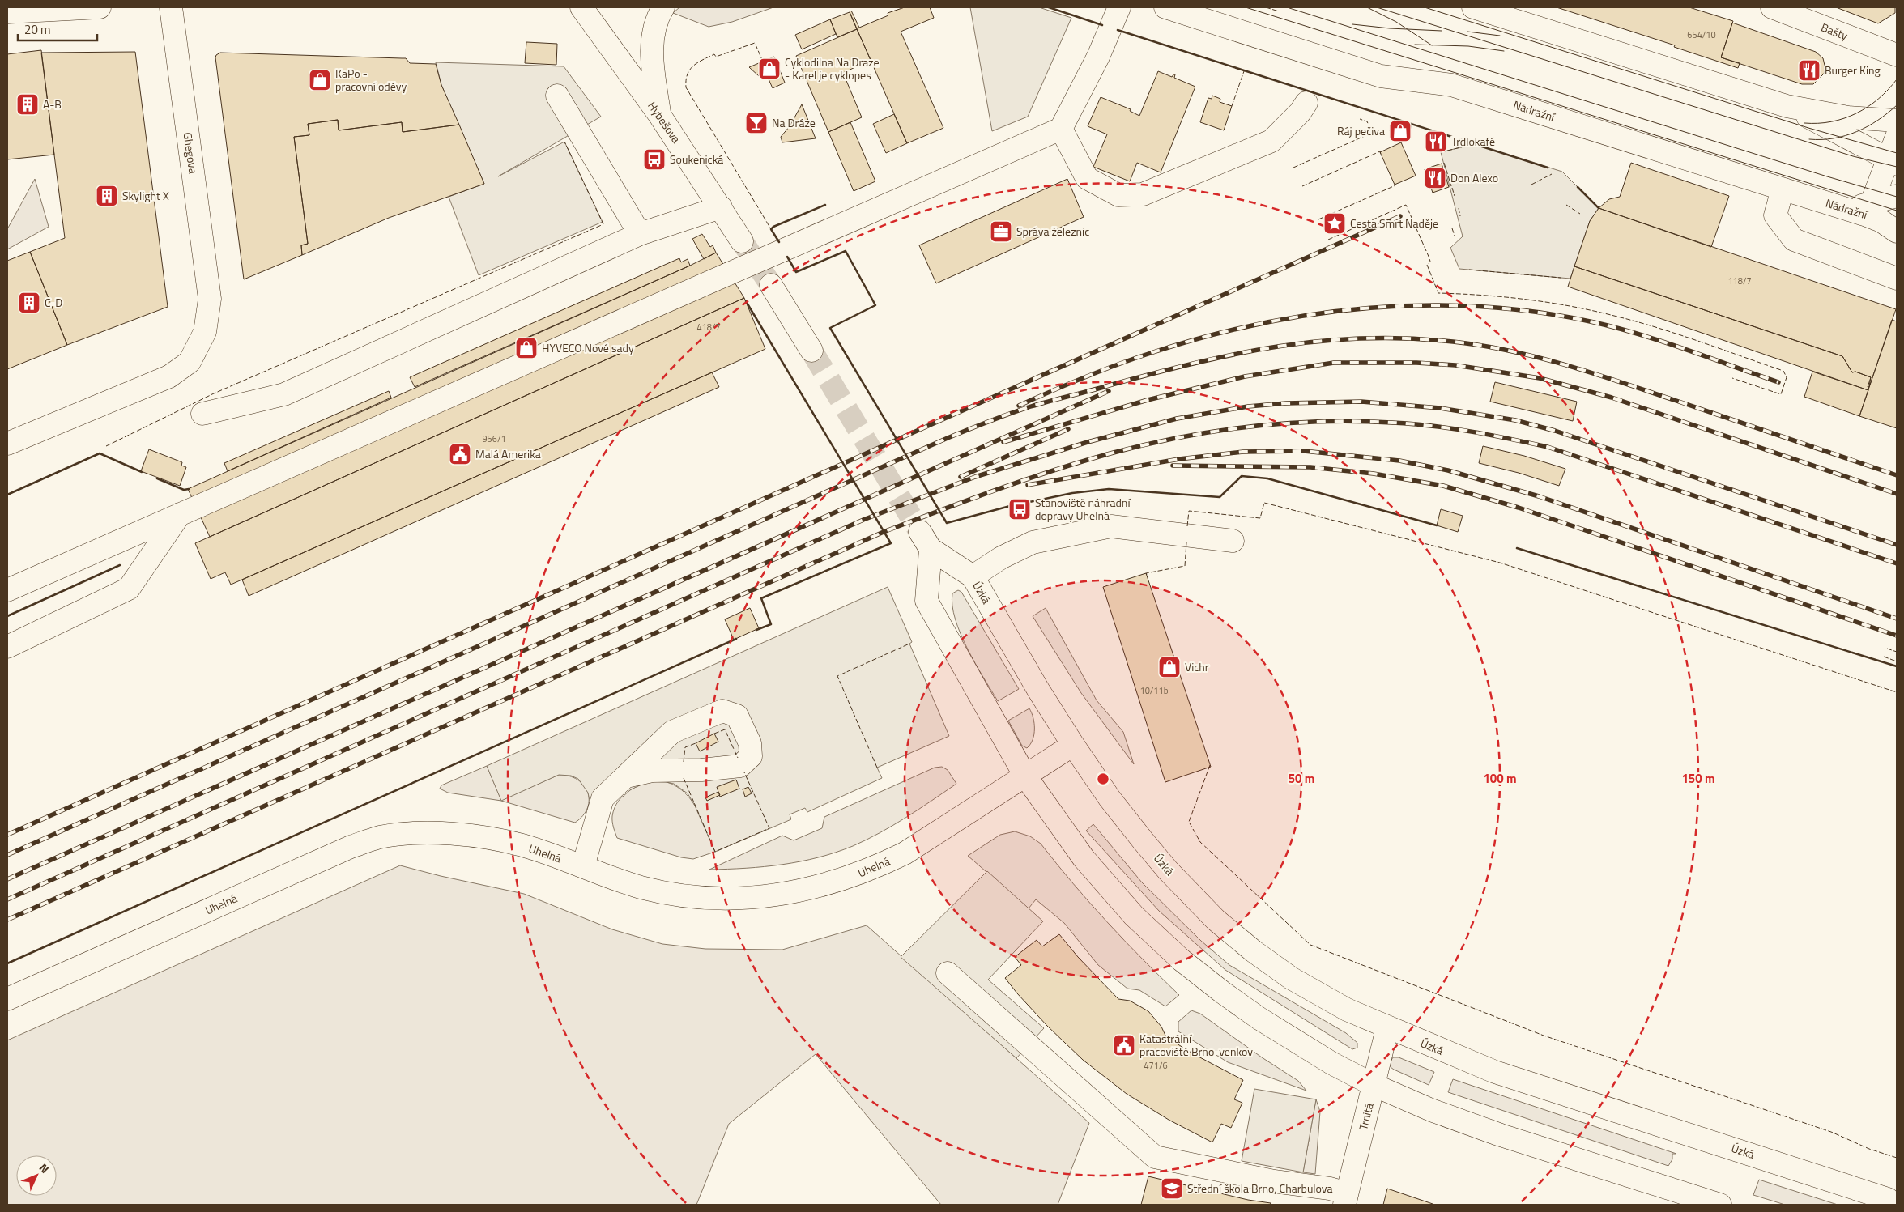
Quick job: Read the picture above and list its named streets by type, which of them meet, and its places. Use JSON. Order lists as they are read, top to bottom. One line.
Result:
{"streets":{"main road":["Bašty","Nádražní","Hybešova","Ghegova","Úzká","Uhelná","Trnitá"]},"crossings":[["Úzká","Uhelná"],["Úzká","Trnitá"]],"places":{"shop":["Cyklodilna Na Draze - Karel je cyklopes","KaPo - pracovní oděvy","Ráj pečiva","HYVECO Nové sady","Vichr"],"restaurant":["Burger King","Trdlokafé","Don Alexo"],"building":["A-B","Skylight X","C-D"],"bar":["Na Dráze"],"bus stop":["Soukenická","Stanoviště náhradní dopravy Uhelná"],"place":["Cesta.Smrt.Naděje"],"office":["Správa železnic"],"public building":["Malá Amerika","Katastrální pracoviště Brno-venkov"],"school or university":["Střední škola Brno, Charbulova"]},"house_numbers":["654/10","118/7","418/7","956/1","10/11b","471/6"],"scale_bar":"20 m","north":"top right","rings":["50 m","100 m","150 m"]}
